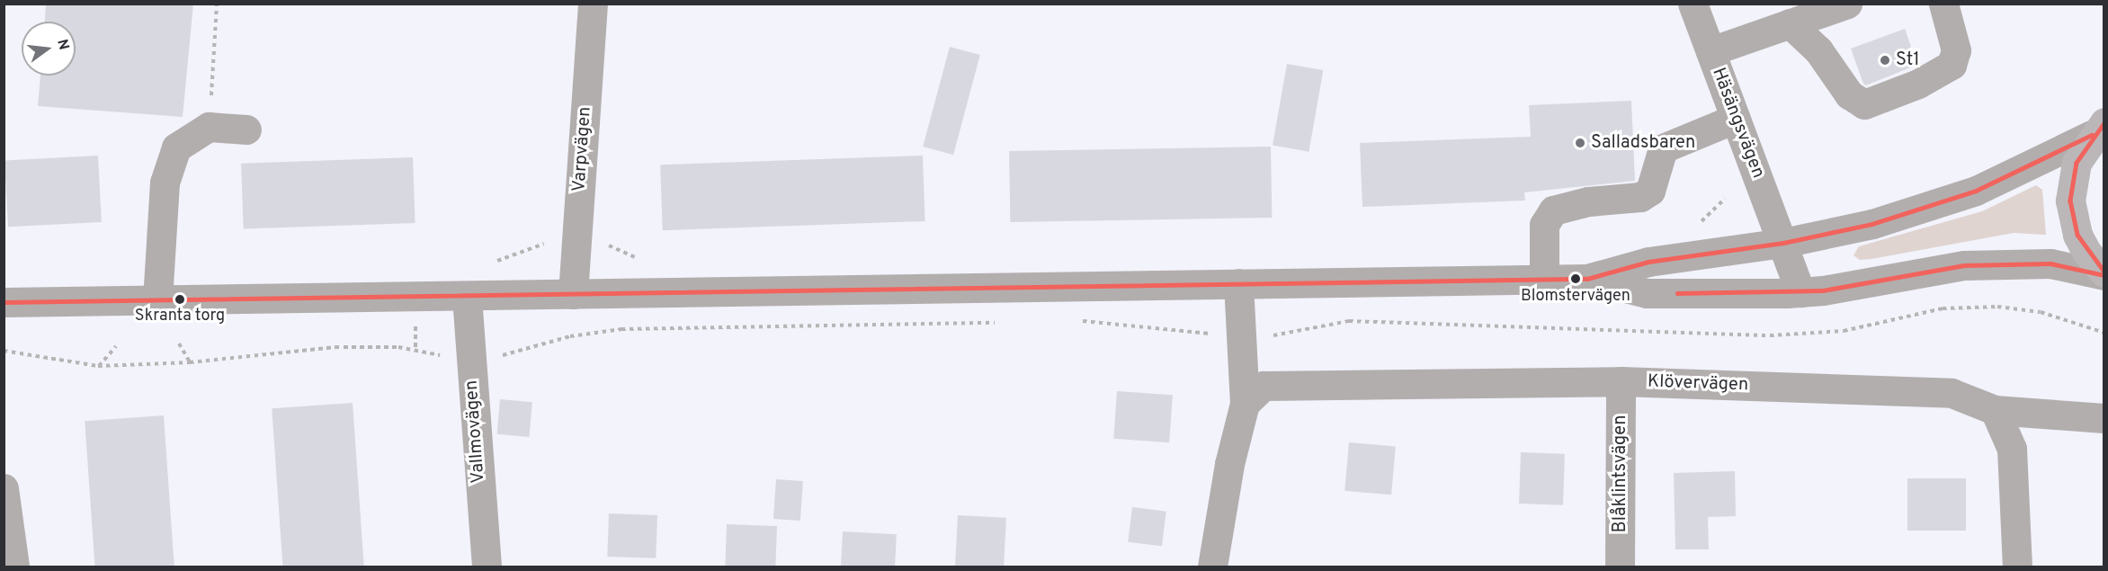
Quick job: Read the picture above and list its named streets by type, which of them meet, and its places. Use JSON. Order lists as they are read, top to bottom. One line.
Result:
{"streets":{"street":["Häsängsvägen","Varpvägen","Klövervägen","Vallmovägen","Blåklintsvägen"]},"crossings":[["Klövervägen","Blåklintsvägen"]],"places":["St1","Salladsbaren","Blomstervägen","Skranta torg"],"north":"right"}
